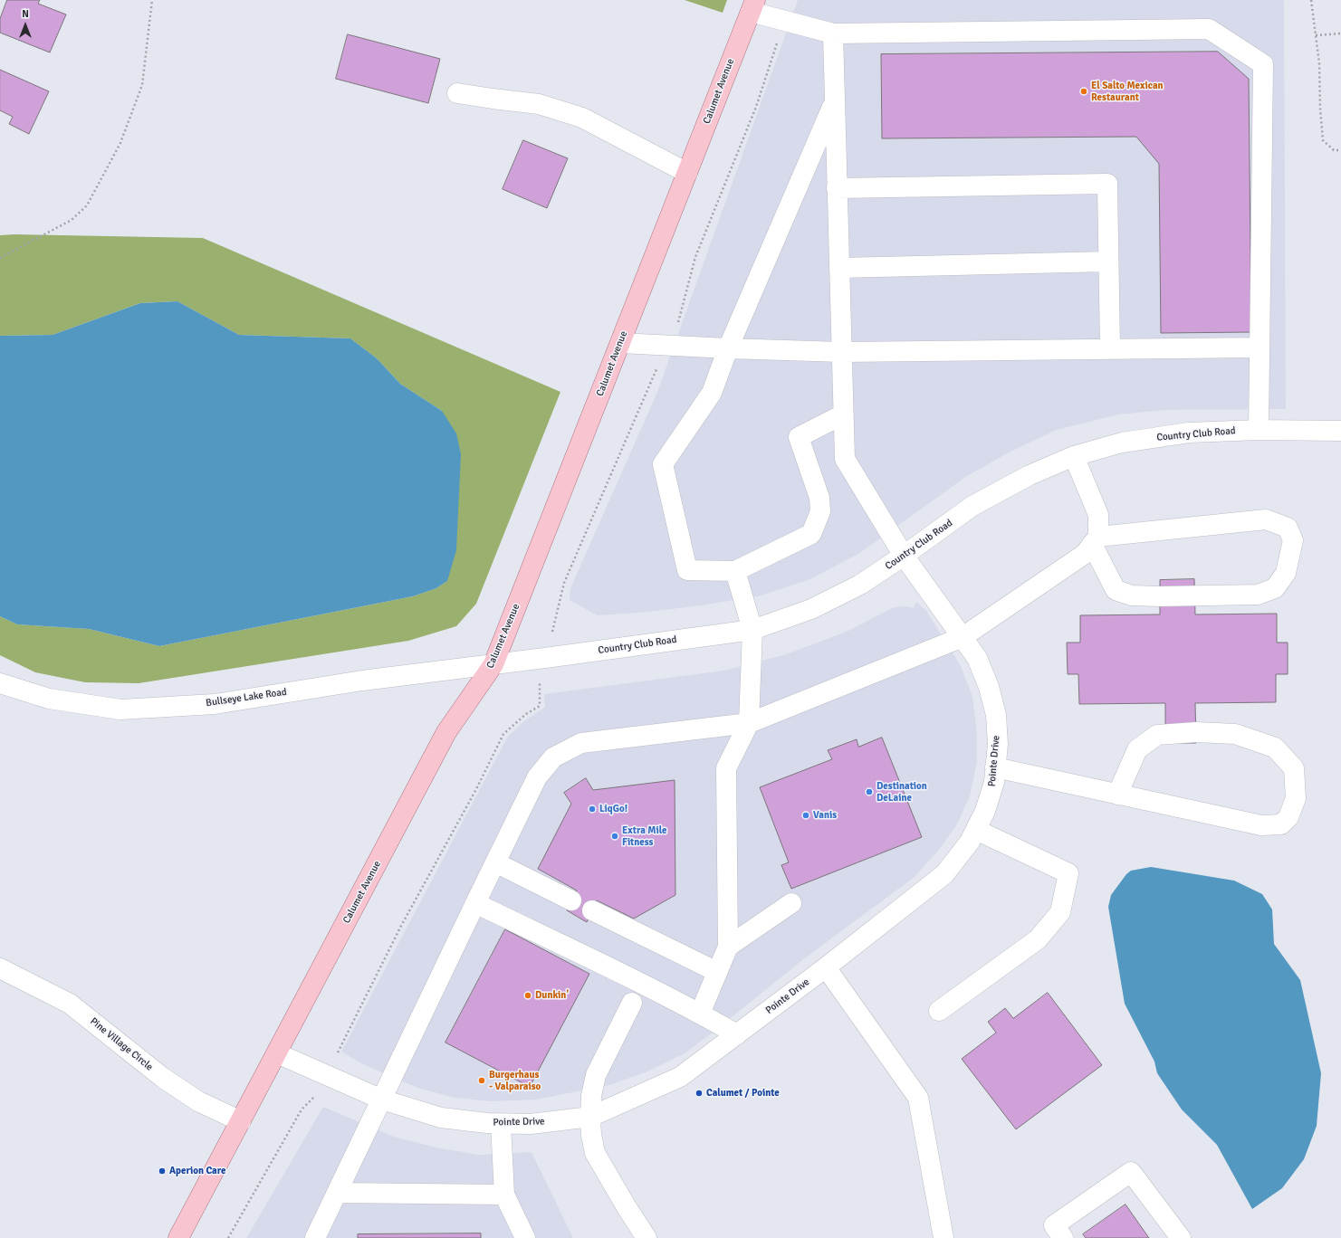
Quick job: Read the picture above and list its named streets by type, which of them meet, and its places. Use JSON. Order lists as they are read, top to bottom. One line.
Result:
{"streets":{"main road":["Calumet Avenue"],"street":["Country Club Road","Bullseye Lake Road","Pointe Drive","Pine Village Circle"]},"crossings":[["Calumet Avenue","Country Club Road"],["Calumet Avenue","Bullseye Lake Road"],["Calumet Avenue","Pointe Drive"],["Calumet Avenue","Pine Village Circle"],["Country Club Road","Bullseye Lake Road"],["Country Club Road","Pointe Drive"]],"places":["El Salto Mexican Restaurant","Destination DeLaine","LiqGo!","Vanis","Extra Mile Fitness","Dunkin'","Burgerhaus - Valparaiso","Calumet / Pointe","Aperion Care"],"north":"top"}
